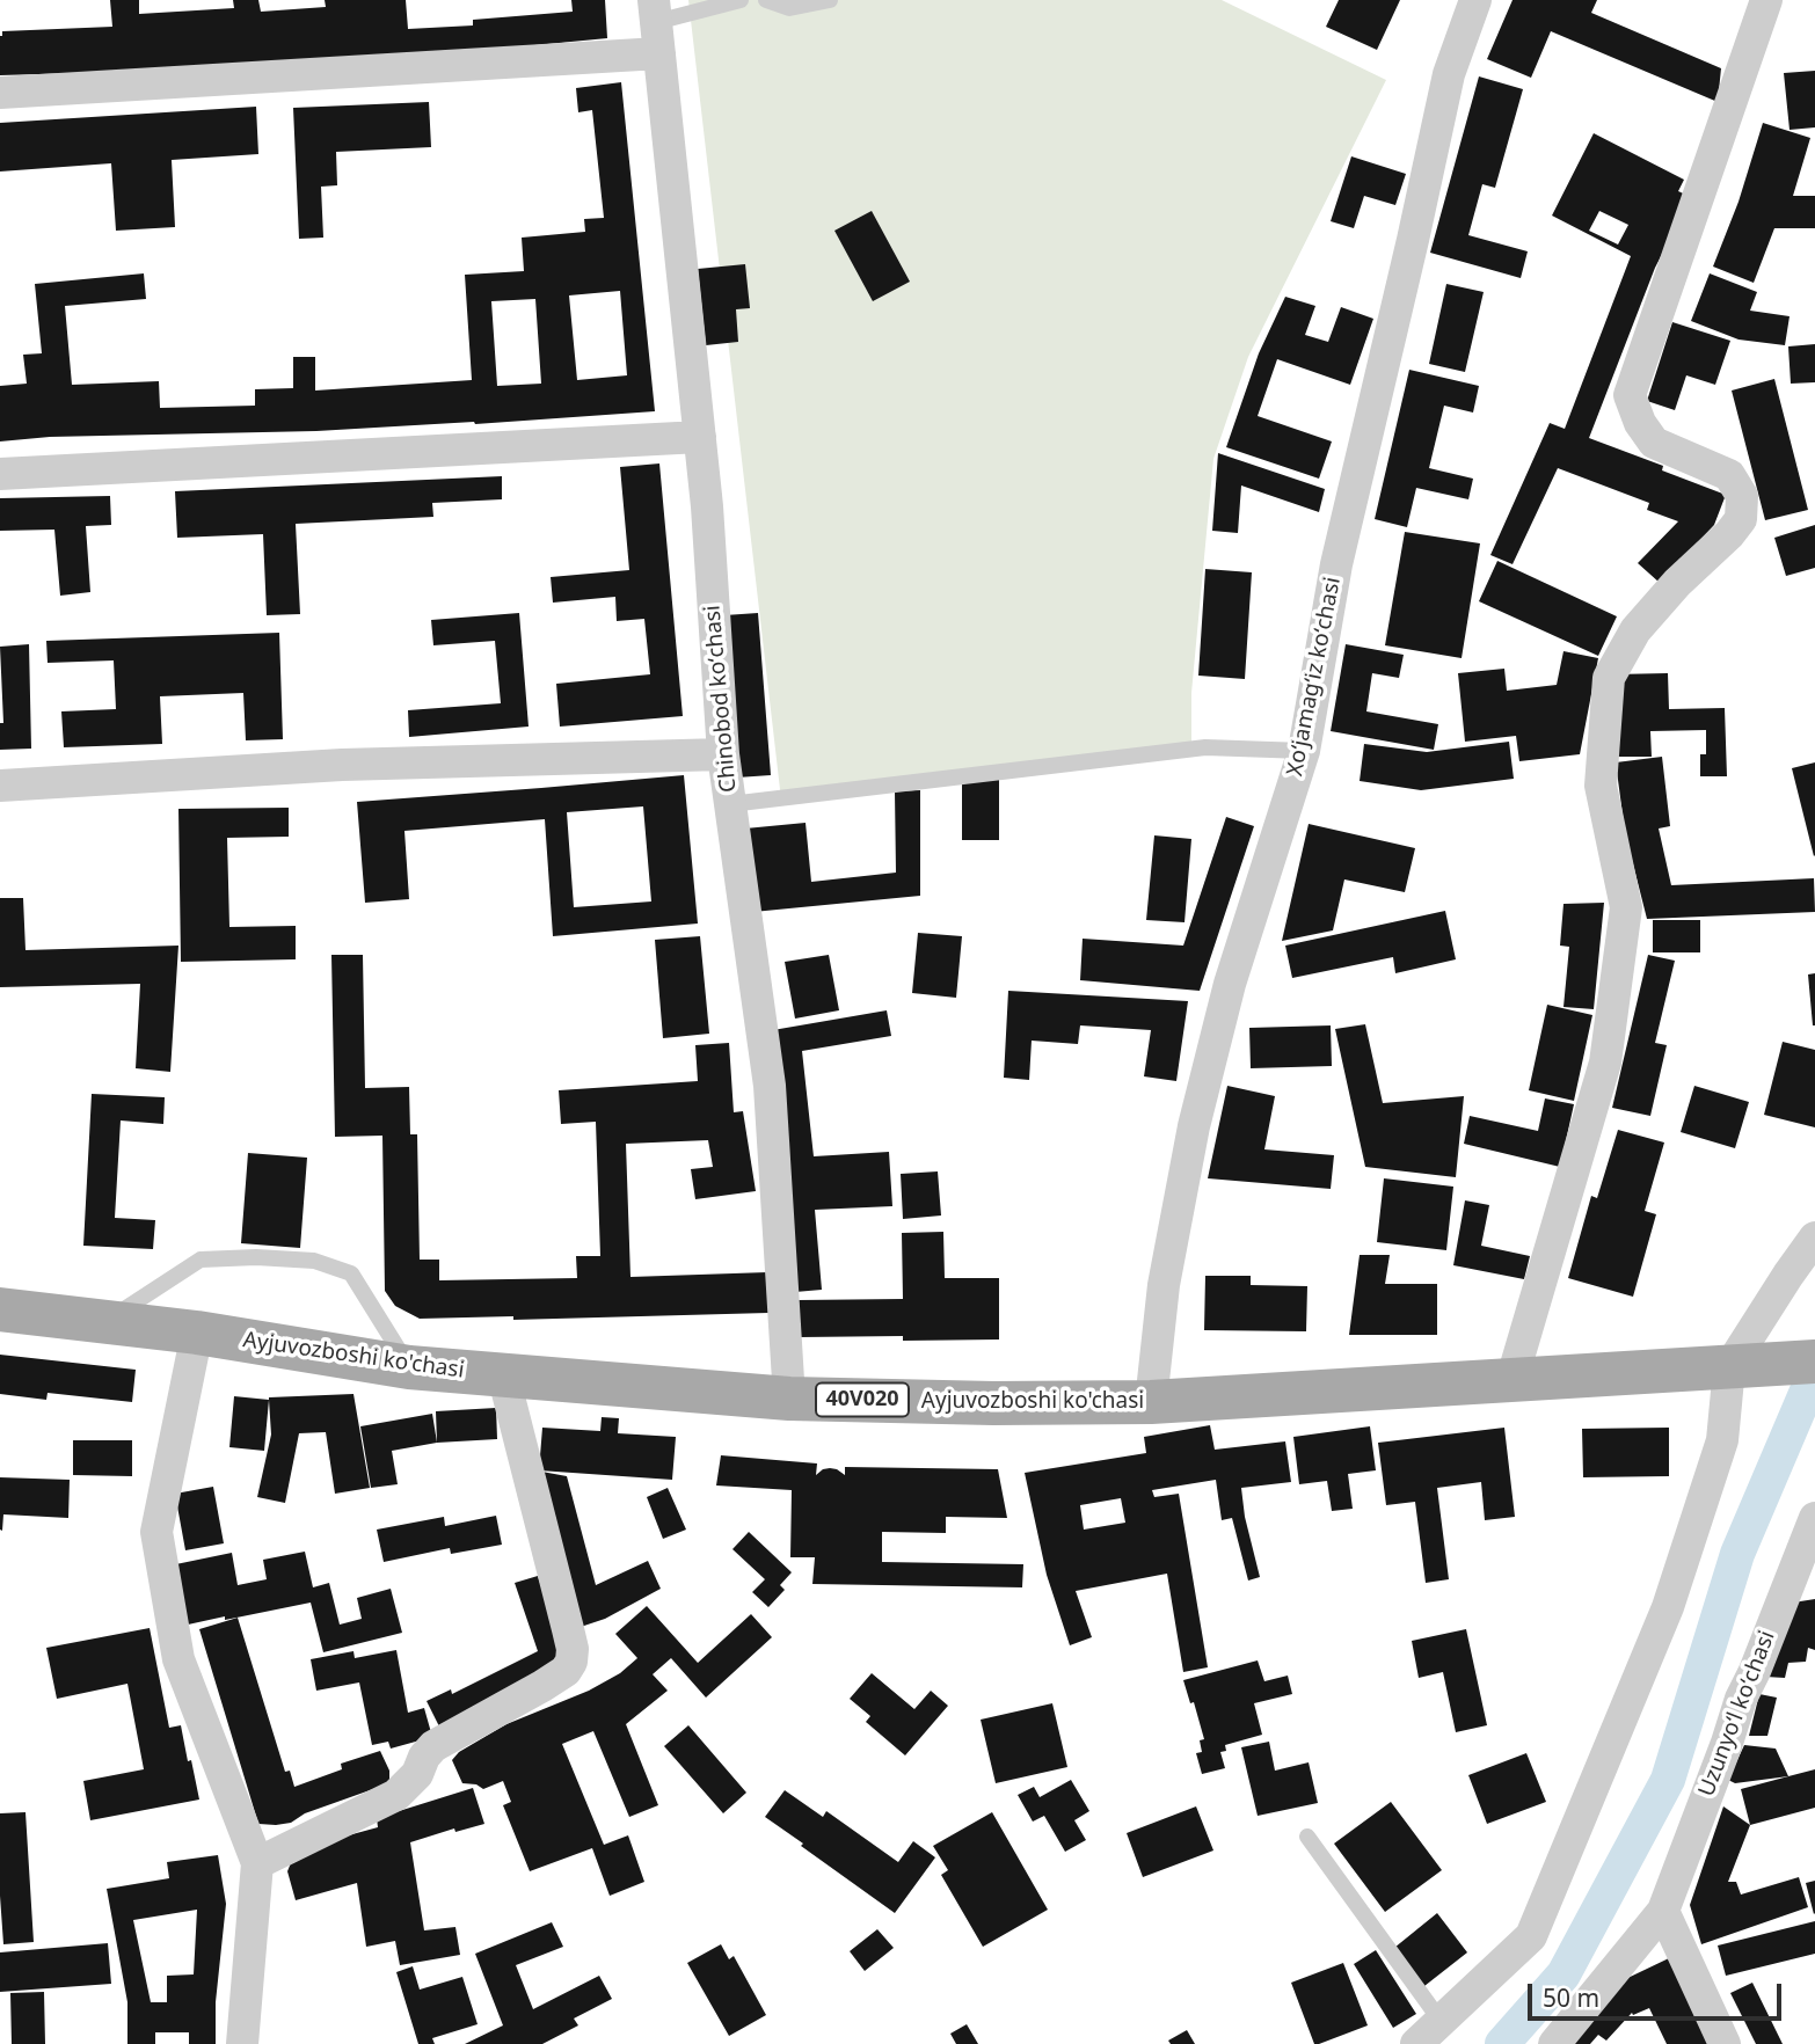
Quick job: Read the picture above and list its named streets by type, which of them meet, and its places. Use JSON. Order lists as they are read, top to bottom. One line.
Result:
{"streets":{"main road":["Ayjuvozboshi ko'chasi","40V020"],"street":["Xoʻjamagʻiz koʻchasi","Chinobod koʻchasi","Uzunyoʻl koʻchasi"]},"crossings":[["Xoʻjamagʻiz koʻchasi","Ayjuvozboshi ko'chasi"],["Chinobod koʻchasi","Ayjuvozboshi ko'chasi"],["Ayjuvozboshi ko'chasi","40V020"]],"scale_bar":"50 m"}
